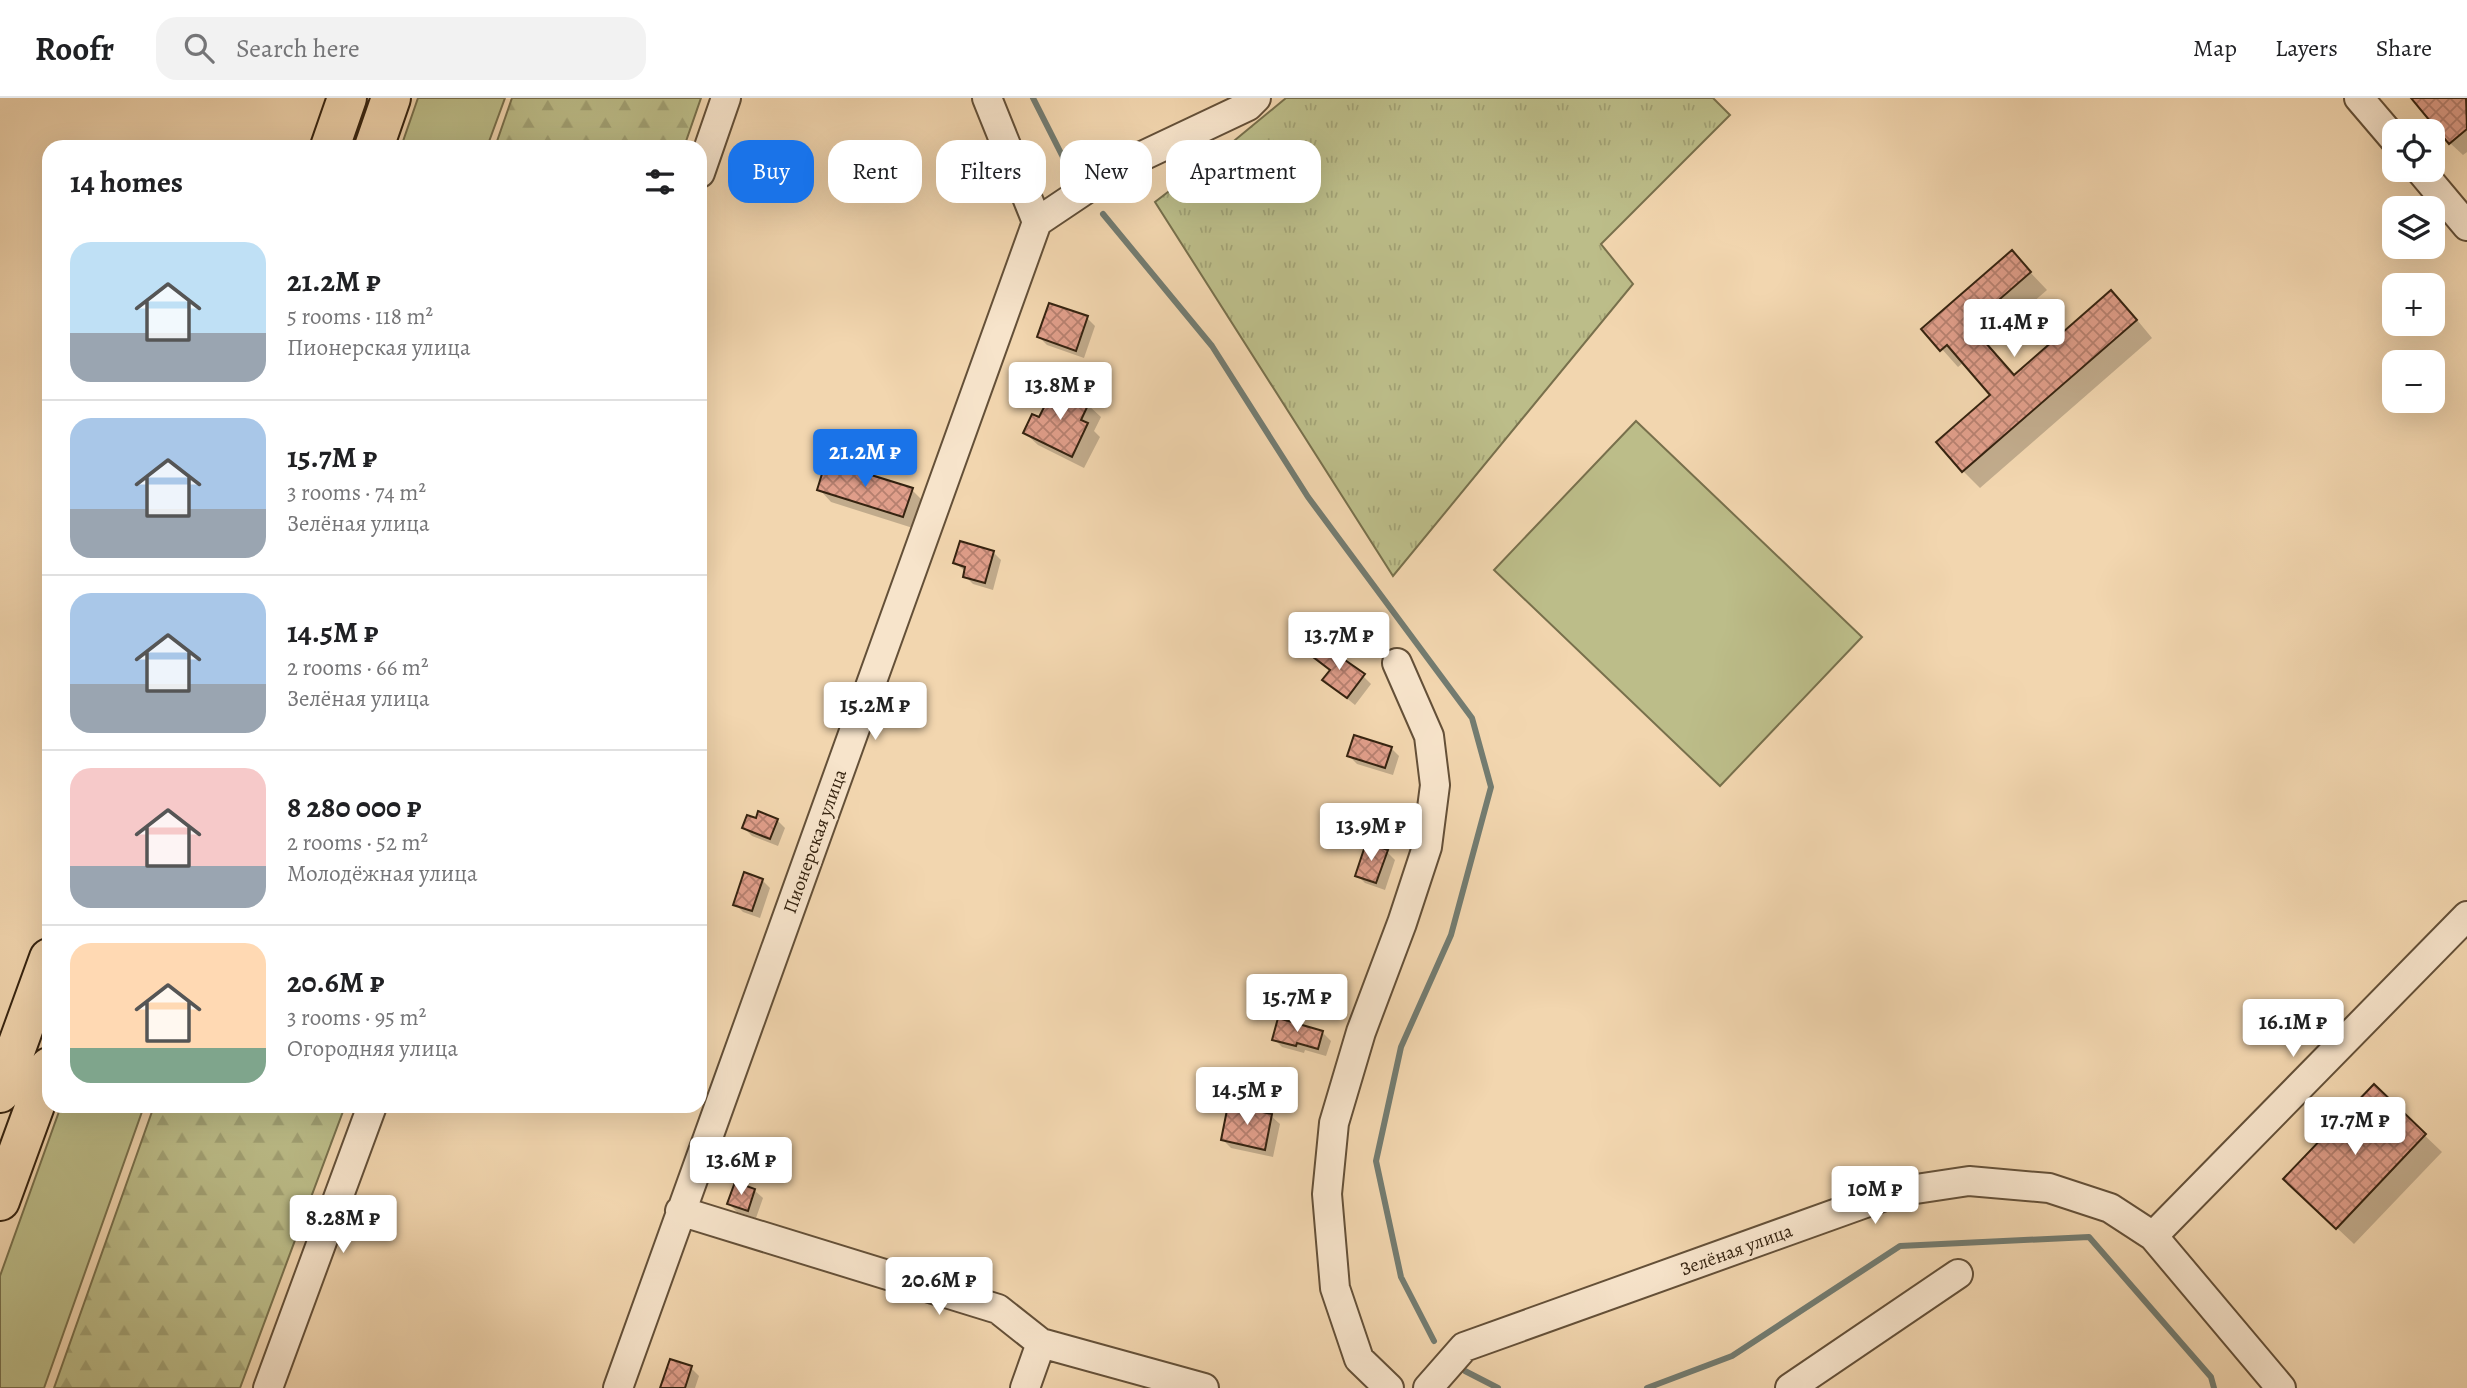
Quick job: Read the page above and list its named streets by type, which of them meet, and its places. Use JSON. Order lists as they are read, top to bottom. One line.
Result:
{"streets":{"street":["Пионерская улица","Зелёная улица"]},"page":{"header":"Roofr","search":"Search here","nav":["Map","Layers","Share"],"map_buttons":["+","−"],"chip":["Buy","Rent","Filters","New","Apartment"],"heading":"14 homes","list":[{"name":"21.2M ₽","note":"5 rooms · 118 m² · Пионерская улица"},{"name":"15.7M ₽","note":"3 rooms · 74 m² · Зелёная улица"},{"name":"14.5M ₽","note":"2 rooms · 66 m² · Зелёная улица"},{"name":"8 280 000 ₽","note":"2 rooms · 52 m² · Молодёжная улица"},{"name":"20.6M ₽","note":"3 rooms · 95 m² · Огородняя улица"}],"price":["11.4M ₽","13.8M ₽","21.2M ₽","13.7M ₽","15.2M ₽","13.9M ₽","15.7M ₽","16.1M ₽","14.5M ₽","17.7M ₽","13.6M ₽","10M ₽","8.28M ₽","20.6M ₽"]}}
